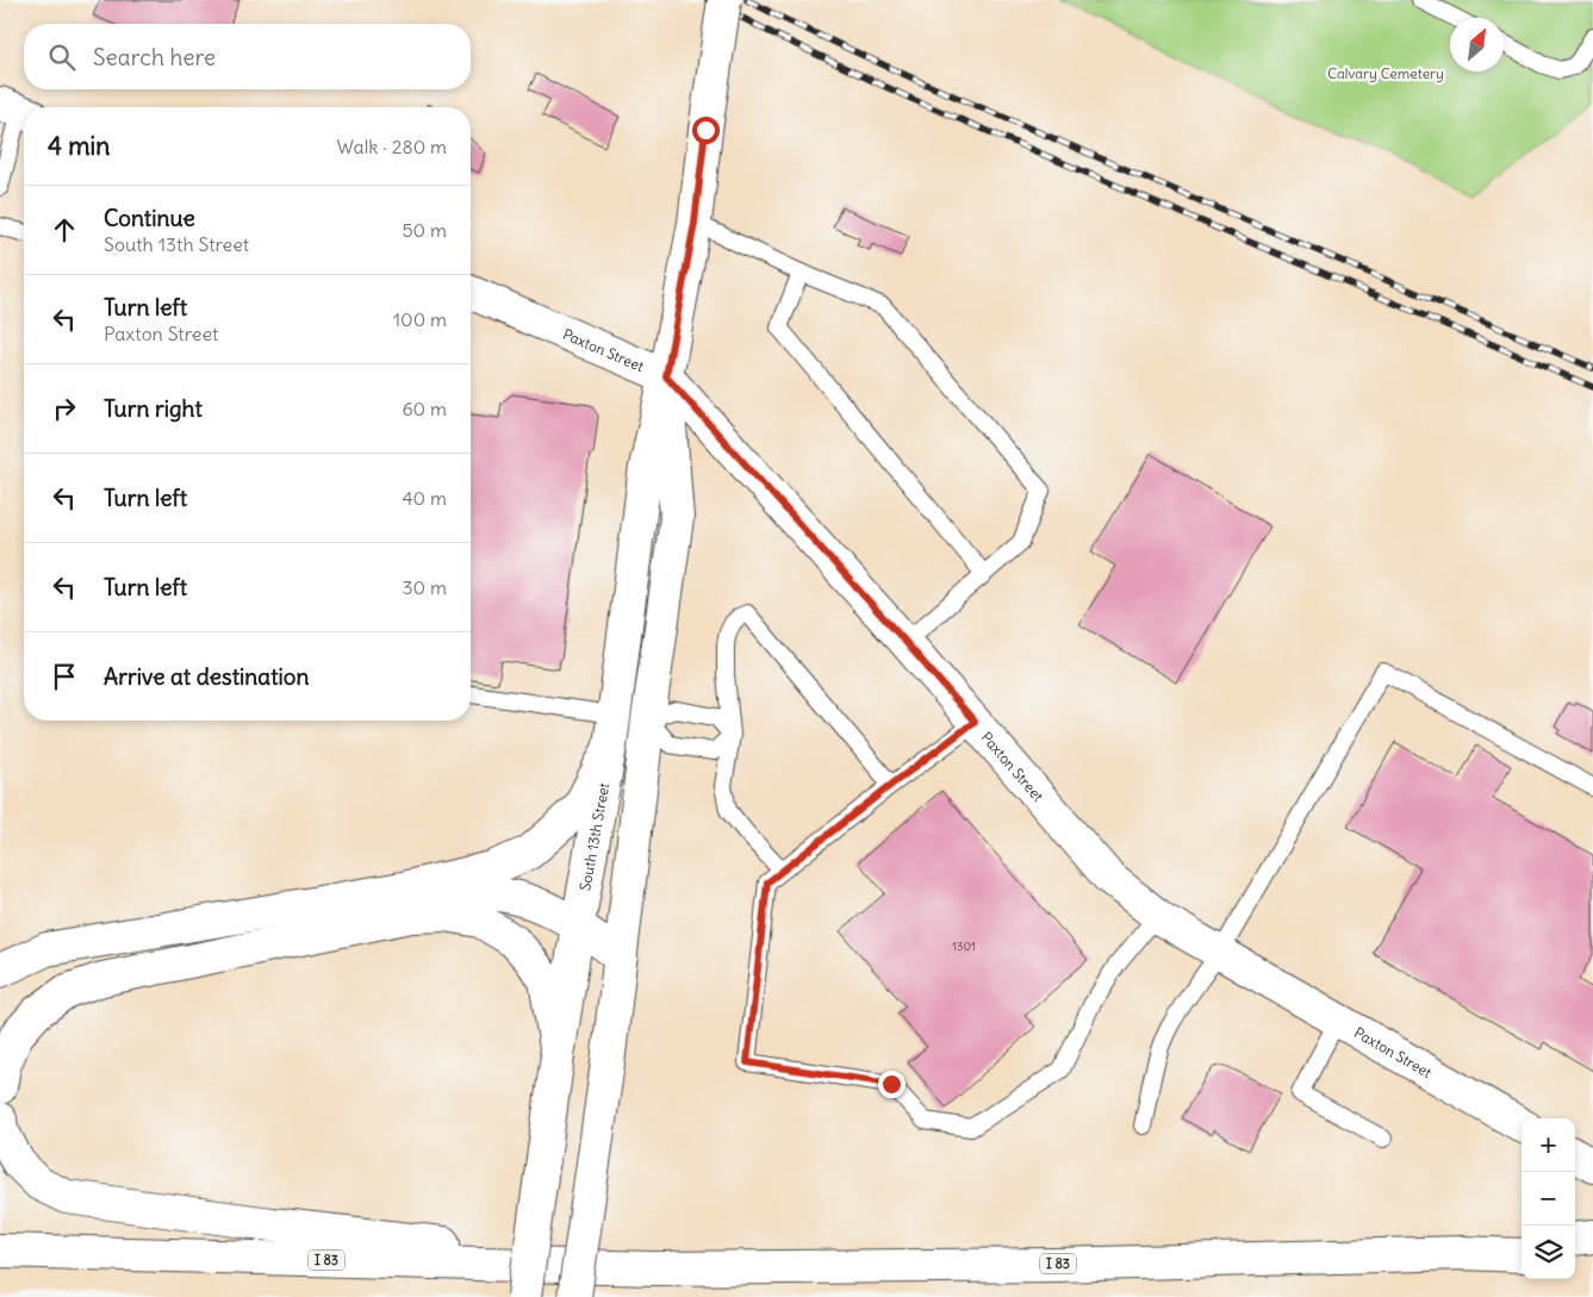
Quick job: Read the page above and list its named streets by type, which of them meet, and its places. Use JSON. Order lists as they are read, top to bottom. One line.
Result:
{"streets":{"main road":["Paxton Street","South 13th Street","I 83"]},"crossings":[["Paxton Street","South 13th Street"]],"parks":["Calvary Cemetery"],"house_numbers":["1301"],"north":"top right","page":{"search":"Search here","heading":["4 min","Walk · 280 m"],"list":[["Continue","South 13th Street","50 m"],["Turn left","Paxton Street","100 m"],["Turn right","60 m"],["Turn left","40 m"],["Turn left","30 m"],"Arrive at destination"],"map_buttons":["+","−"]}}
